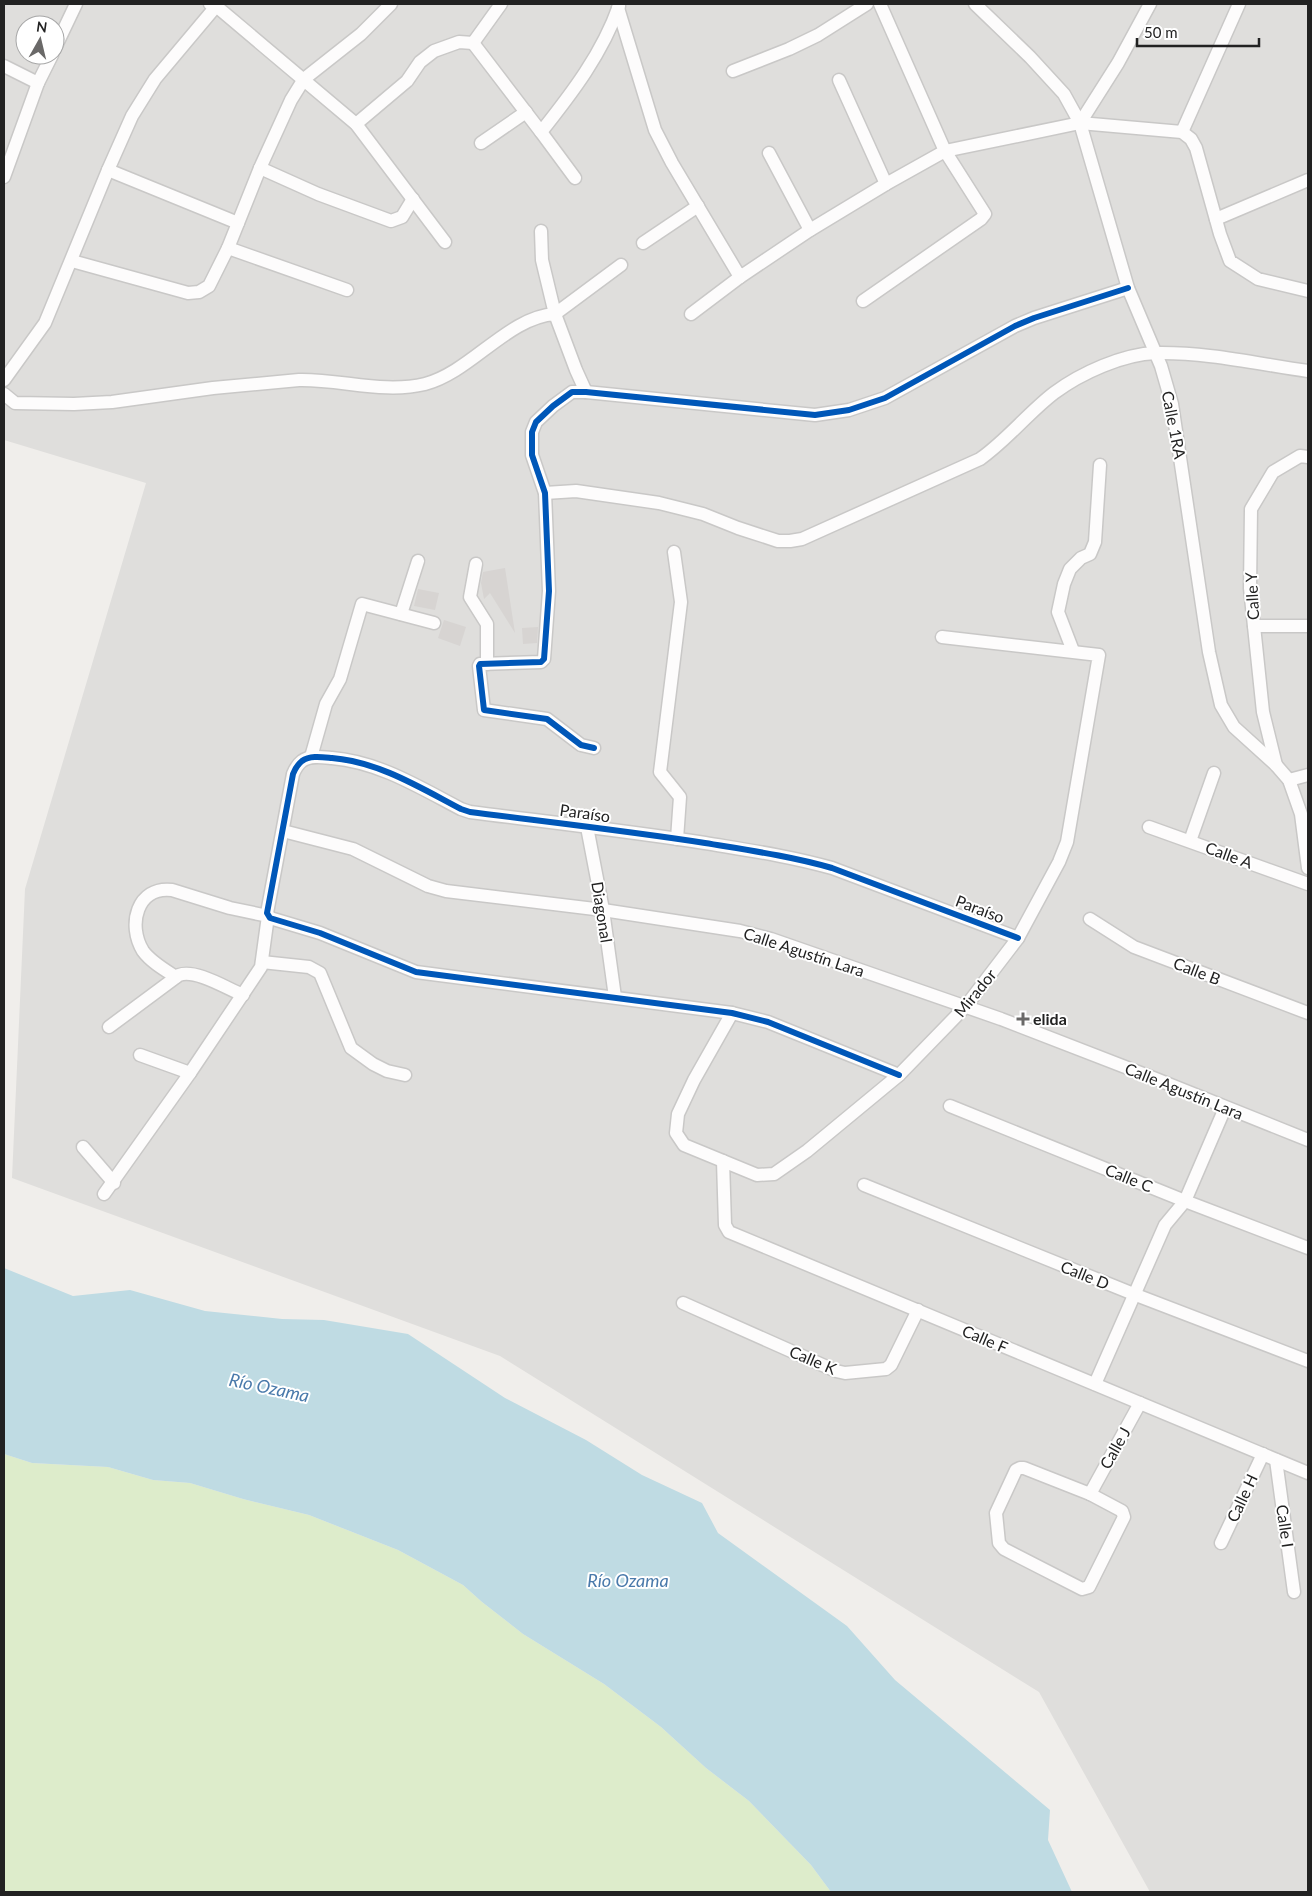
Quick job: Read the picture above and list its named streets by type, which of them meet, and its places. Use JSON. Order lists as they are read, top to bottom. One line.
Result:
{"streets":{"street":["Calle 1RA","Calle Y","Paraíso","Calle A","Diagonal","Calle Agustín Lara","Calle B","Mirador","Calle C","Calle D","Calle F","Calle K","Calle J","Calle H","Calle I"]},"crossings":[["Calle 1RA","Calle Y"],["Paraíso","Diagonal"],["Paraíso","Mirador"],["Diagonal","Calle Agustín Lara"],["Calle Agustín Lara","Mirador"],["Mirador","Calle F"],["Calle F","Calle K"],["Calle F","Calle J"],["Calle F","Calle H"],["Calle F","Calle I"]],"water":["Río Ozama"],"places":{"health":["elida"]},"scale_bar":"50 m","north":"top"}
